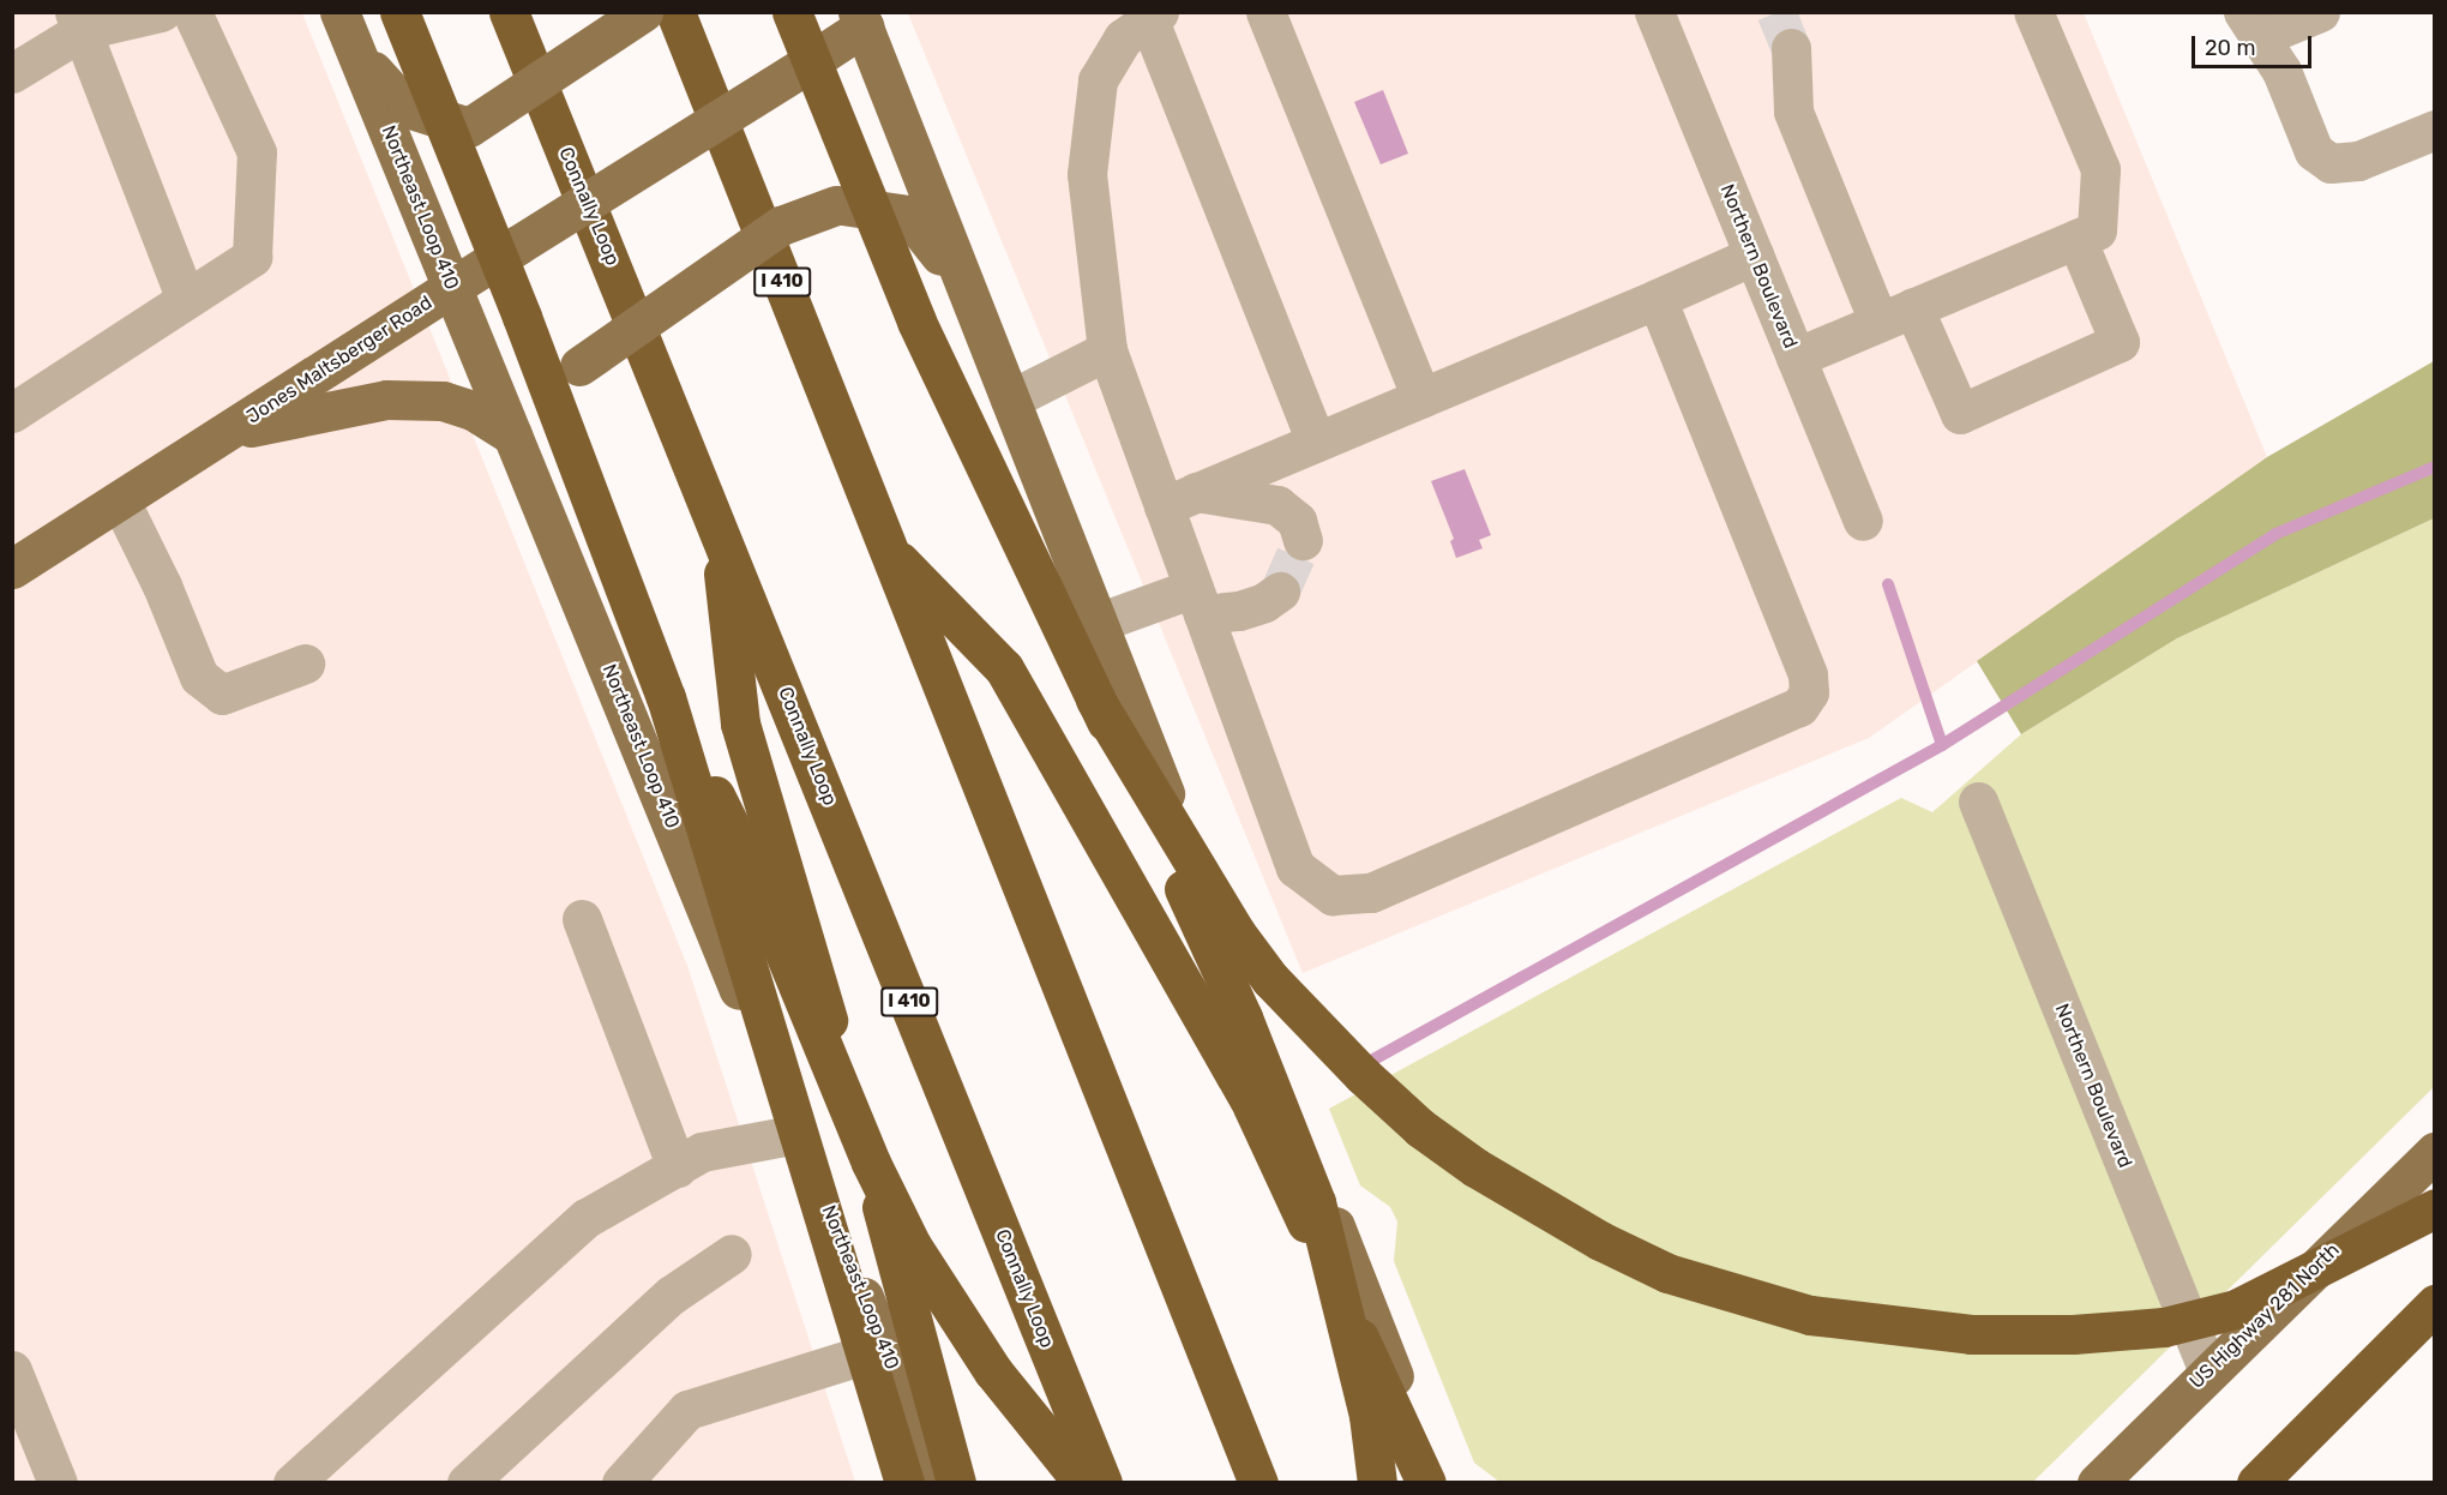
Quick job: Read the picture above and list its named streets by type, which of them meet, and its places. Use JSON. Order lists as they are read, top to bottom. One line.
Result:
{"streets":{"highway":["Connally Loop","I 410"],"main road":["Northeast Loop 410","Jones Maltsberger Road","US Highway 281 North"],"street":["Northern Boulevard"]},"crossings":[["Northeast Loop 410","Jones Maltsberger Road"],["Northern Boulevard","US Highway 281 North"]],"scale_bar":"20 m"}
